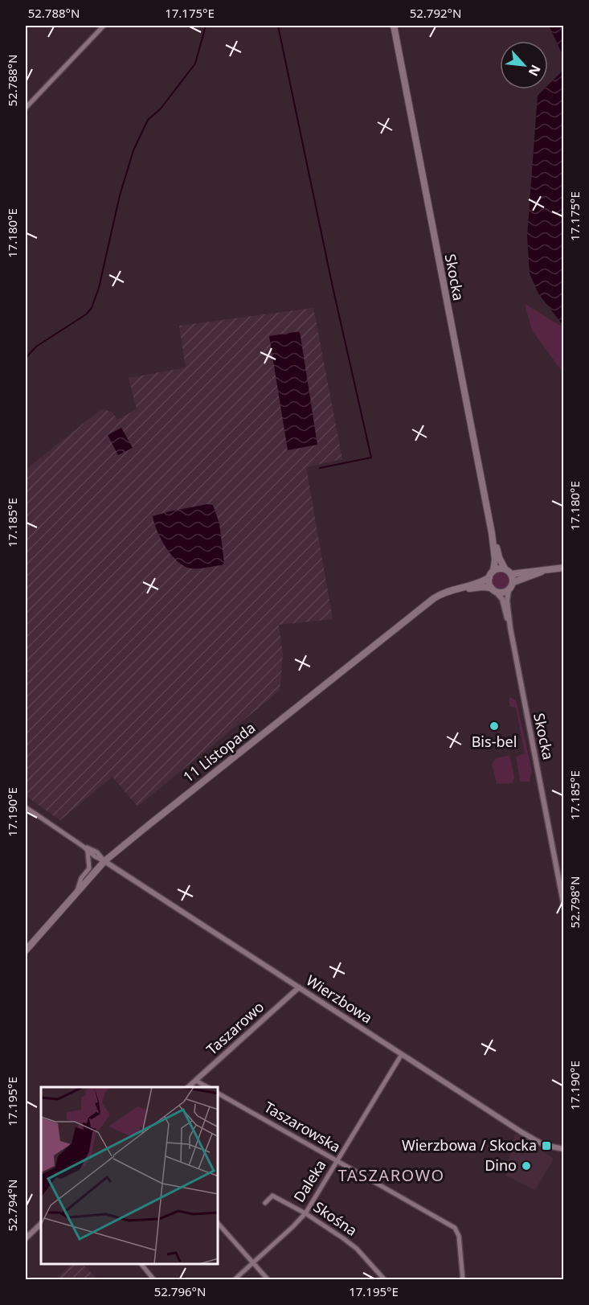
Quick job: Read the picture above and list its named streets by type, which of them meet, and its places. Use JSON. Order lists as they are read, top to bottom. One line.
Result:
{"streets":{"main road":["Skocka","11 Listopada"],"street":["Wierzbowa","Taszarowo","Taszarowska","Daleka","Skośna"]},"crossings":[["Skocka","11 Listopada"],["11 Listopada","Wierzbowa"],["Wierzbowa","Taszarowo"],["Wierzbowa","Daleka"],["Taszarowska","Daleka"],["Daleka","Skośna"]],"districts":["TASZAROWO"],"places":{"other":["Bis-bel","Dino"],"transit":["Wierzbowa / Skocka"]},"north":"bottom right","coordinates":["52.788°N","17.175°E","52.792°N","17.180°E","17.185°E","17.190°E","52.798°N","17.195°E","52.794°N","52.796°N"]}
